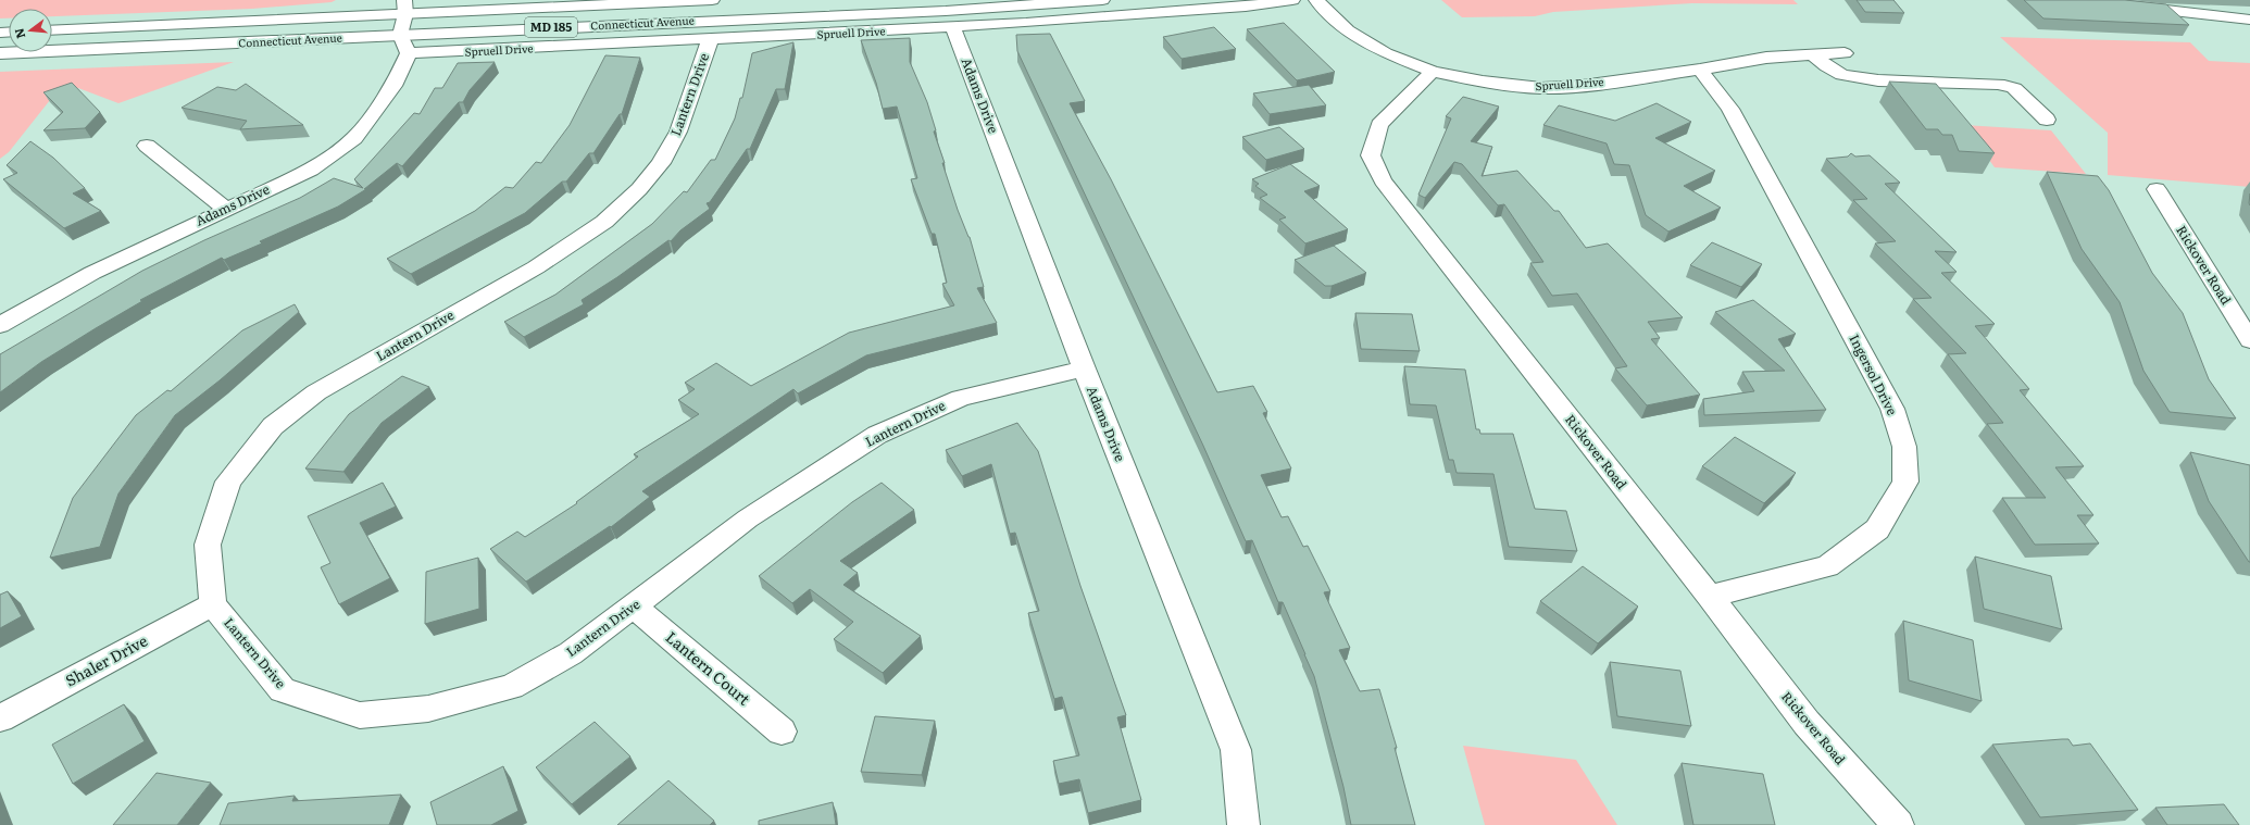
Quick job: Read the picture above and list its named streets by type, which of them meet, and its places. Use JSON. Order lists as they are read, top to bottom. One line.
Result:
{"streets":{"street":["Connecticut Avenue","MD 185","Spruell Drive","Lantern Drive","Adams Drive","Rickover Road","Ingersol Drive","Shaler Drive","Lantern Court"]},"crossings":[["Spruell Drive","Lantern Drive"],["Spruell Drive","Adams Drive"],["Spruell Drive","Rickover Road"],["Spruell Drive","Ingersol Drive"],["Lantern Drive","Adams Drive"],["Lantern Drive","Shaler Drive"],["Lantern Drive","Lantern Court"],["Rickover Road","Ingersol Drive"]],"north":"left"}
